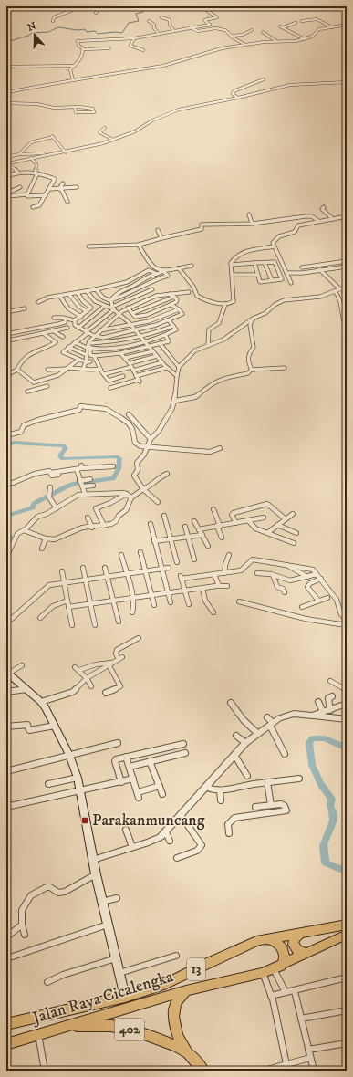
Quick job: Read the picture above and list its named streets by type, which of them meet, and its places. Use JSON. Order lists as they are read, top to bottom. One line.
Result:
{"streets":{"main road":["13","Jalan Raya Cicalengka","402"]},"crossings":[["13","Jalan Raya Cicalengka"],["Jalan Raya Cicalengka","402"]],"places":{"transit":["Parakanmuncang"]},"north":"top"}
